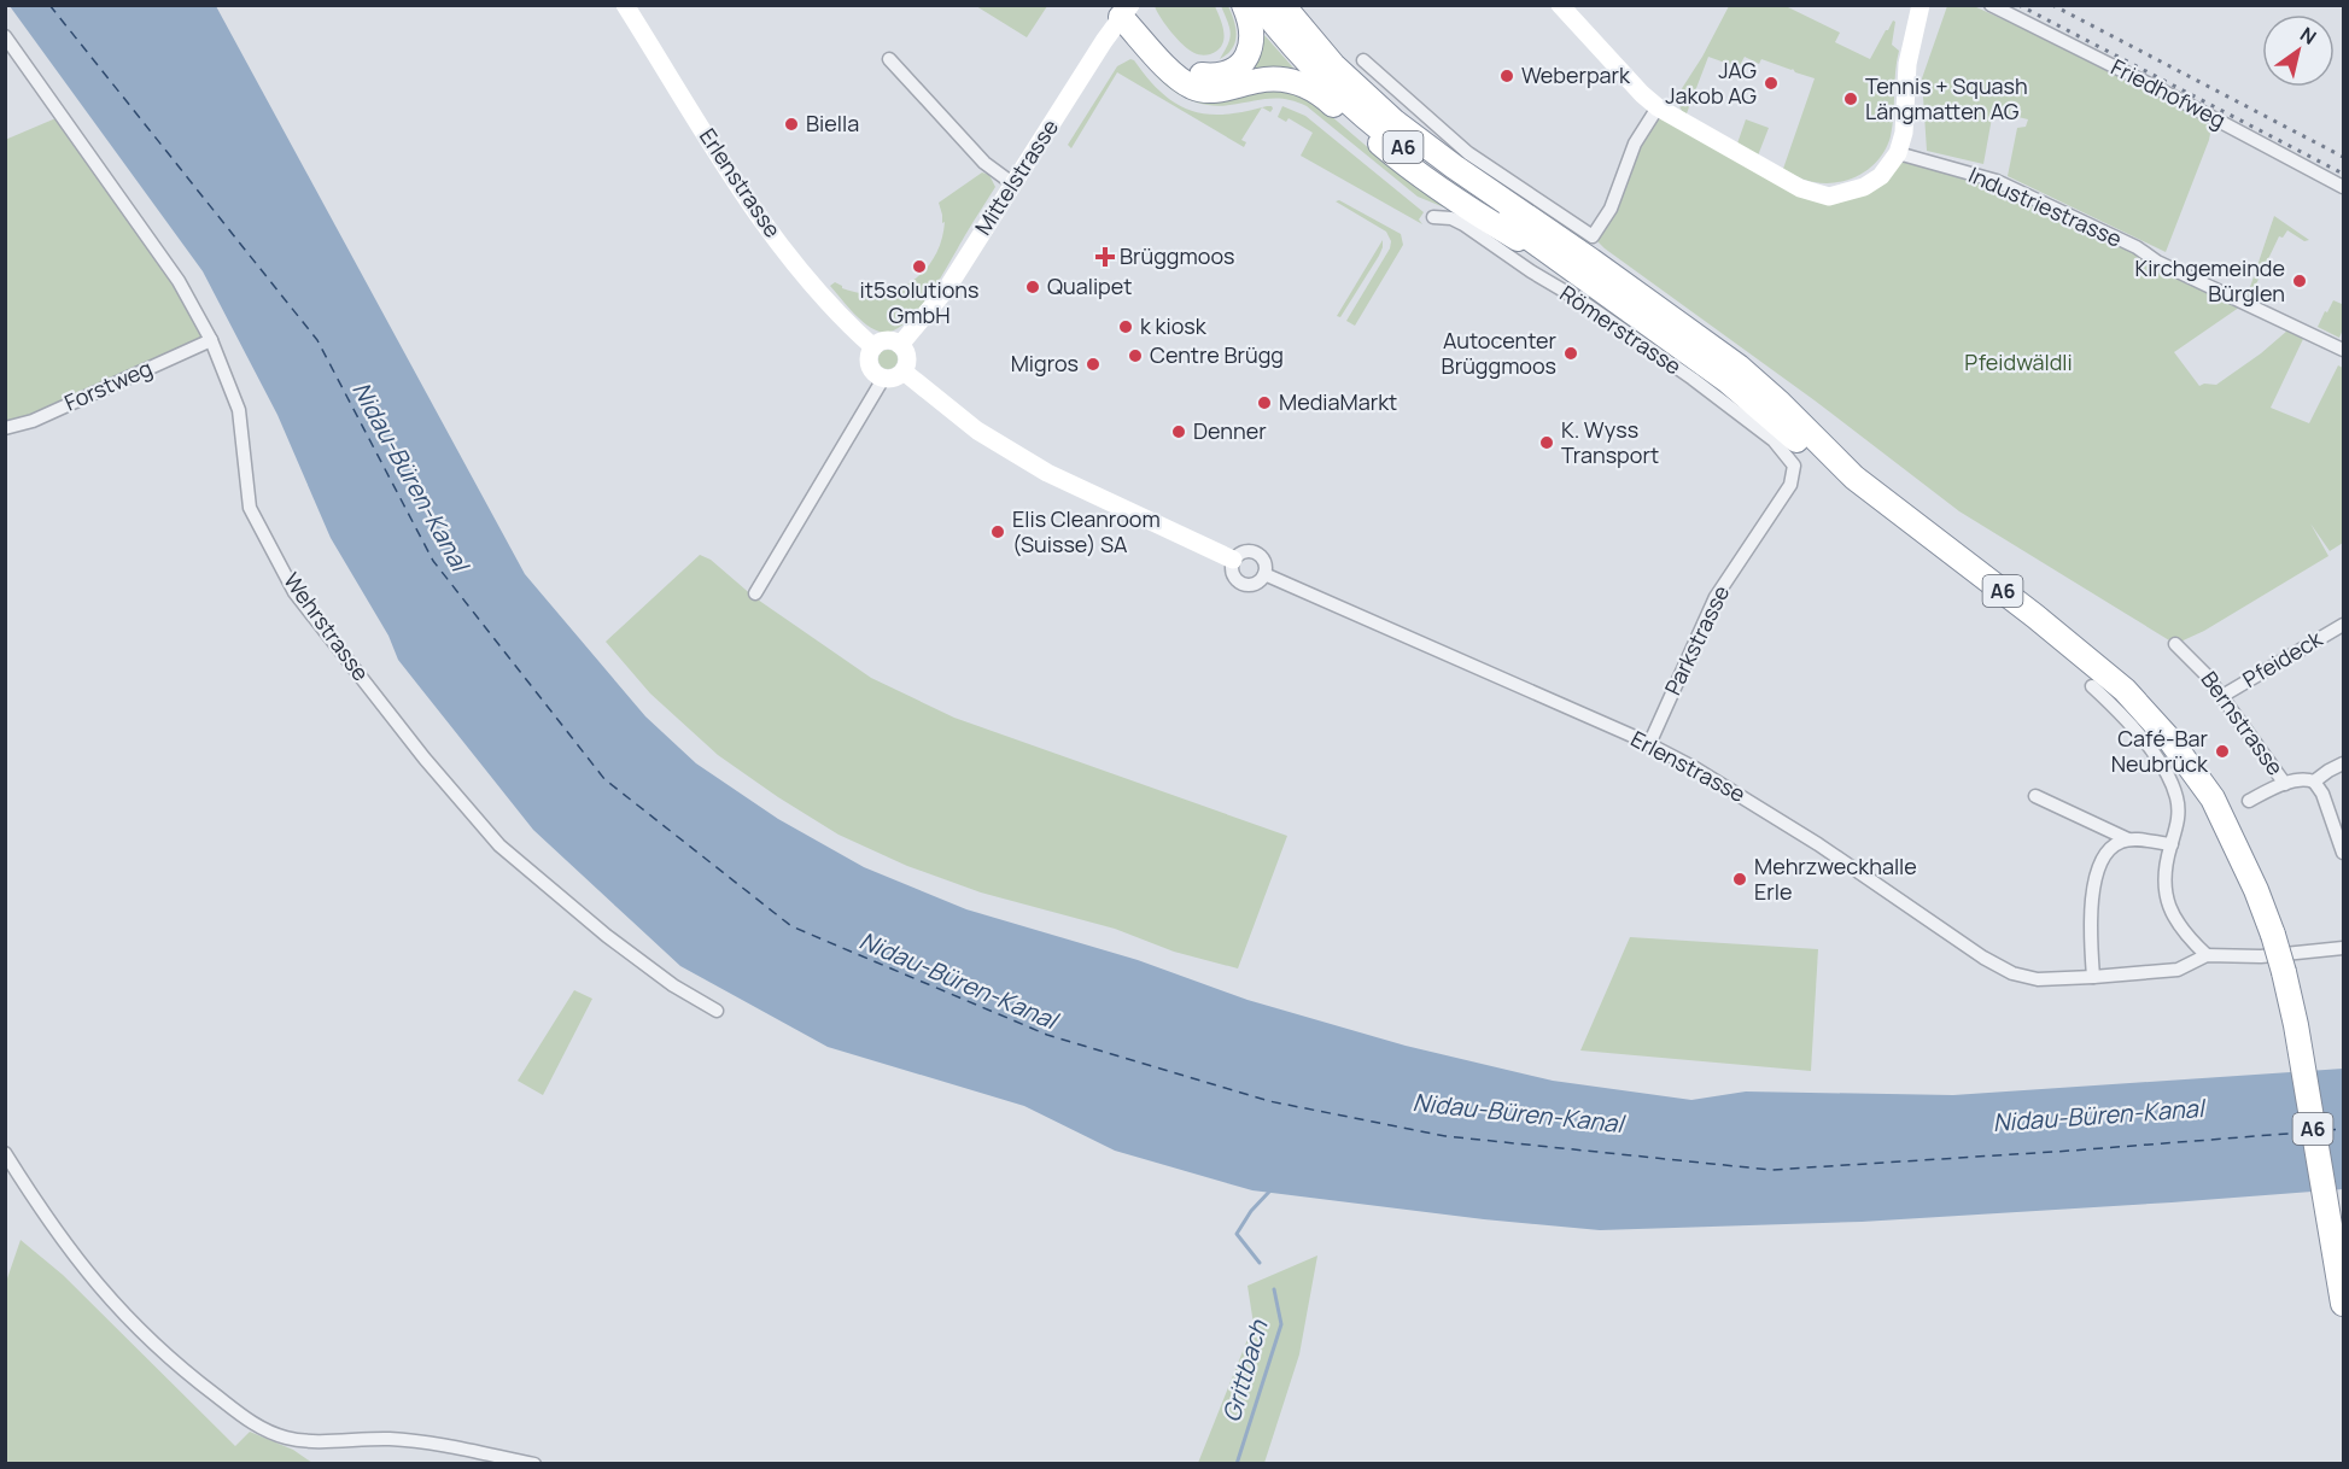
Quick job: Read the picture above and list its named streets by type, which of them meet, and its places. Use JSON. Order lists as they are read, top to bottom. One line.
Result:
{"streets":{"highway":["A6"],"main road":["Mittelstrasse","Erlenstrasse"],"street":["Friedhofweg","Industriestrasse","Römerstrasse","Forstweg","Wehrstrasse","Parkstrasse","Pfeideck","Bernstrasse"]},"crossings":[["Mittelstrasse","Erlenstrasse"],["Erlenstrasse","Parkstrasse"],["Römerstrasse","Parkstrasse"],["Forstweg","Wehrstrasse"],["Pfeideck","Bernstrasse"]],"water":["Nidau-Büren-Kanal","Grittbach"],"parks":["Pfeidwäldli"],"places":{"other":["Weberpark","JAG Jakob AG","Tennis + Squash Längmatten AG","Biella","it5solutions GmbH","Kirchgemeinde Bürglen","Qualipet","k kiosk","Autocenter Brüggmoos","Centre Brügg","Migros","MediaMarkt","Denner","K. Wyss Transport","Elis Cleanroom (Suisse) SA","Café-Bar Neubrück","Mehrzweckhalle Erle"],"health":["Brüggmoos"]},"north":"top right"}
